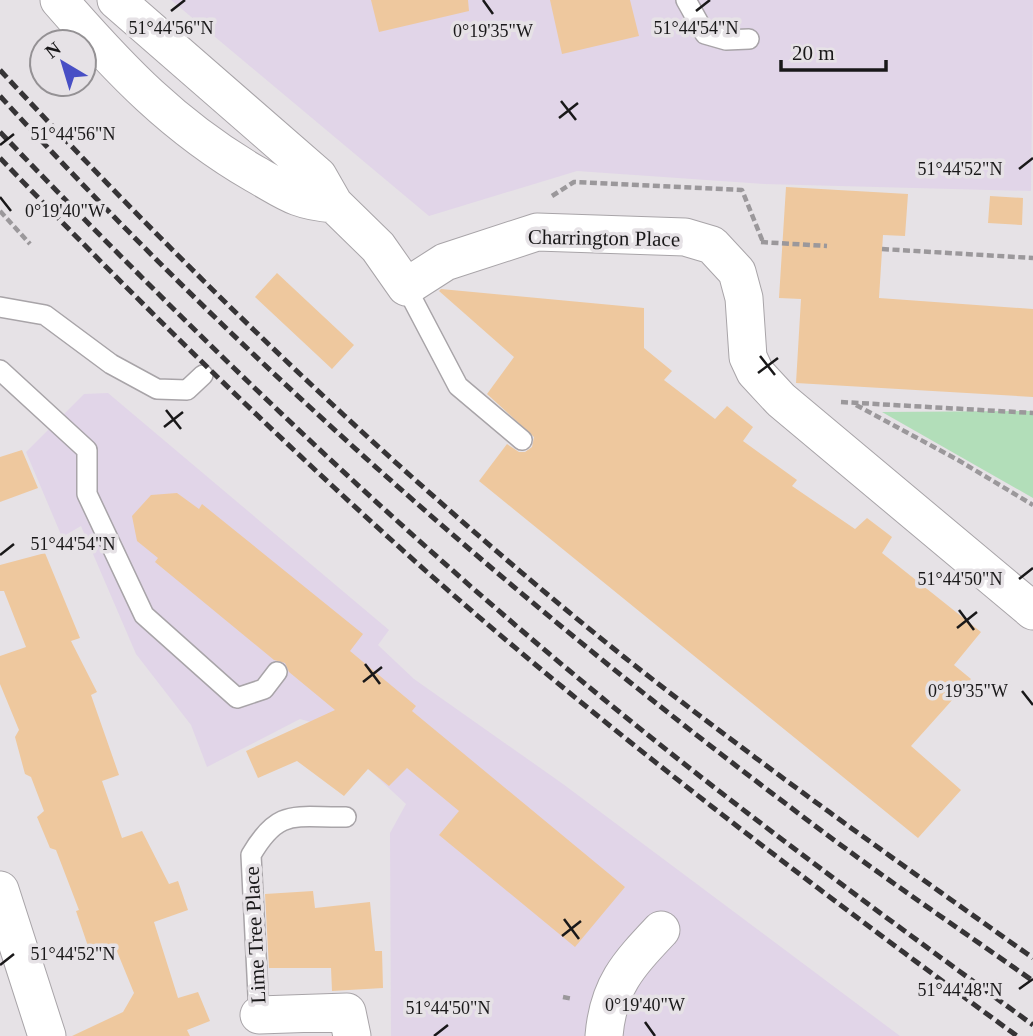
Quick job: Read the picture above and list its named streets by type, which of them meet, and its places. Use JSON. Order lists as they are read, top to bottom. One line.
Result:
{"streets":{"street":["Charrington Place","Lime Tree Place"]},"scale_bar":"20 m","north":"top left","coordinates":["51°44'56\"N","51°44'54\"N","0°19'35\"W","51°44'52\"N","0°19'40\"W","51°44'50\"N","51°44'48\"N"]}
